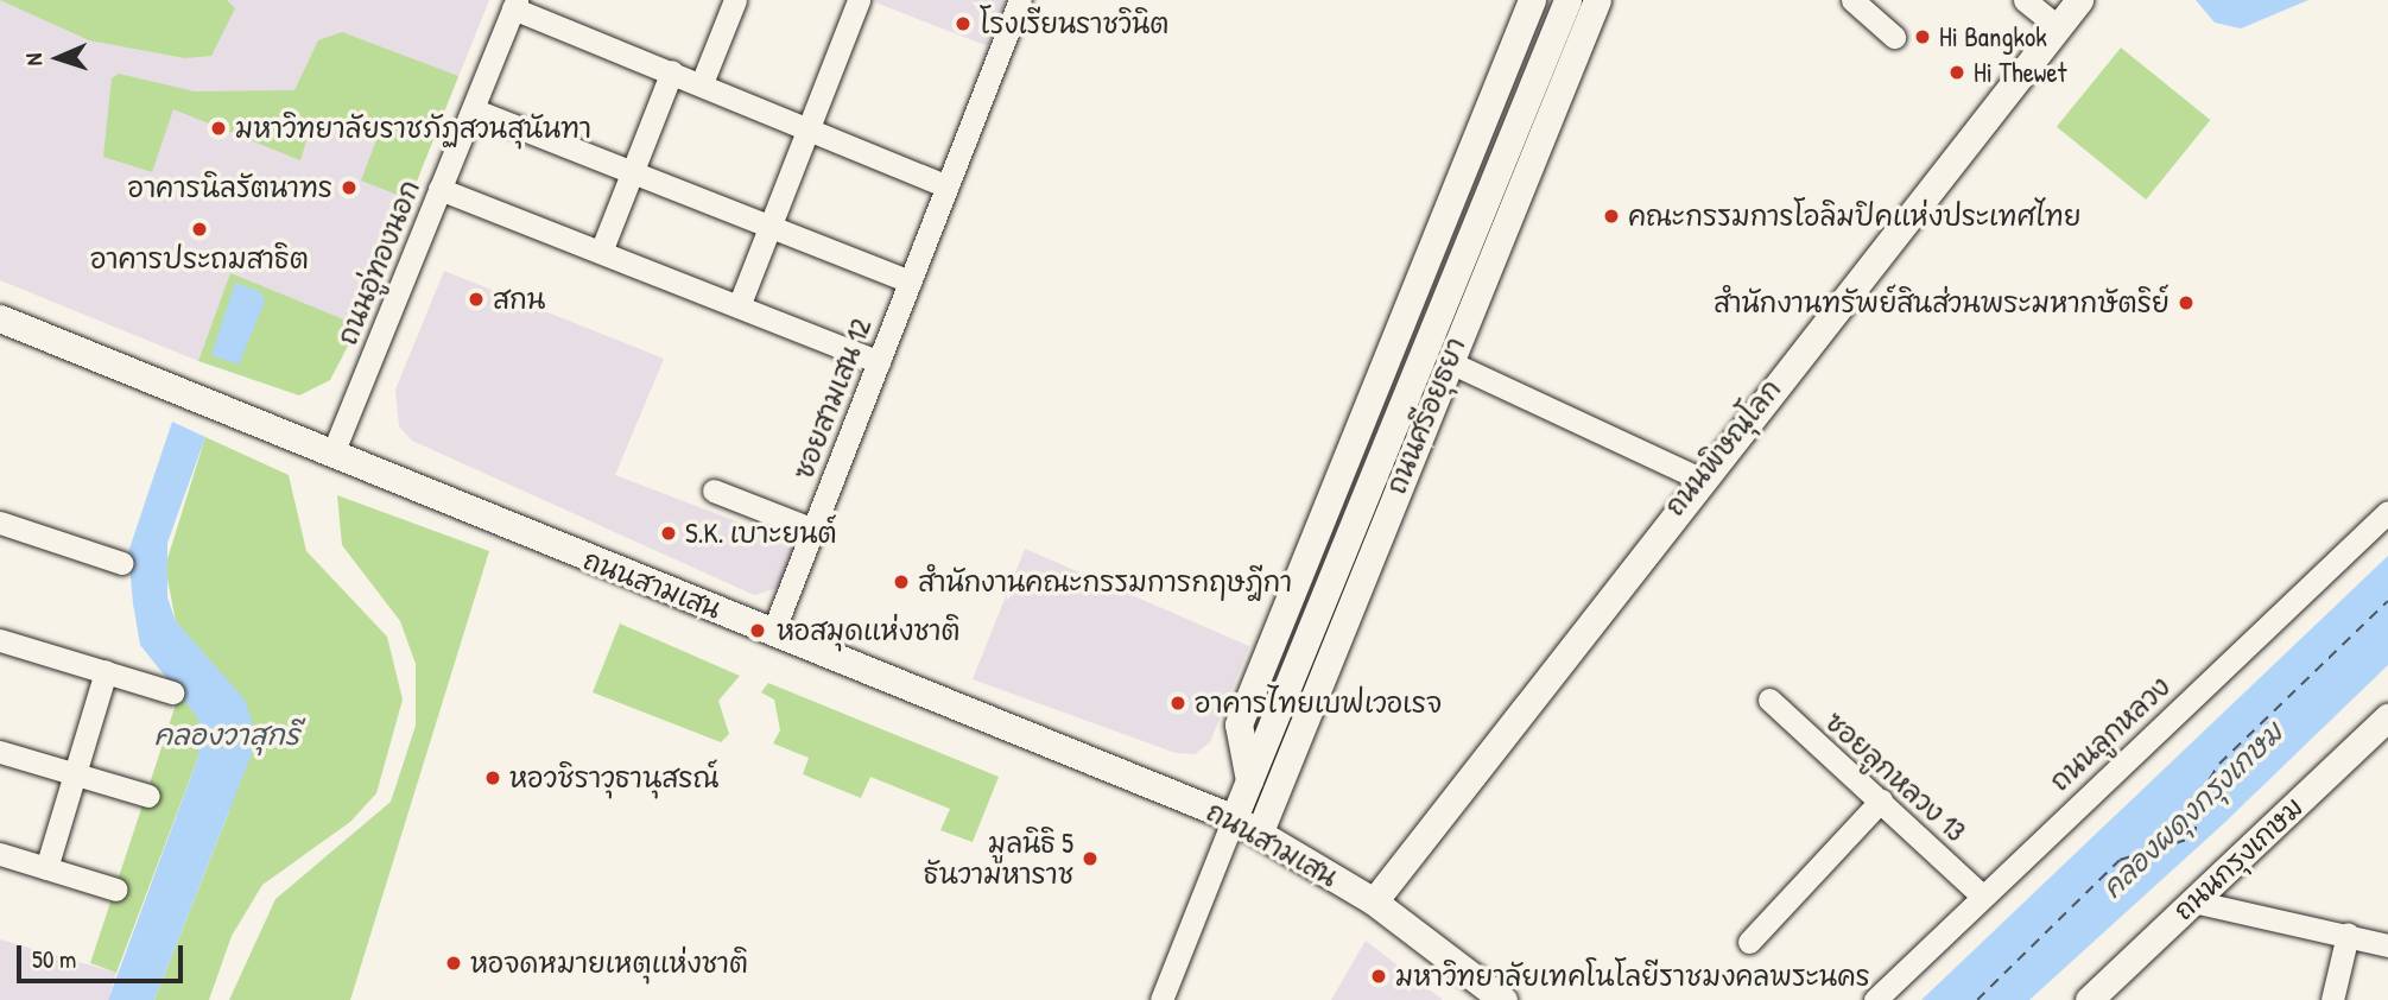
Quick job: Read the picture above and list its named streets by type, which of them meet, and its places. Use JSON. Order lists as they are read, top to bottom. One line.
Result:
{"streets":{"main road":["ถนนศรีอยุธยา","ถนนพิษณุโลก","ถนนสามเสน","ถนนกรุงเกษม"],"street":["ถนนอู่ทองนอก","ซอยสามเสน 12","ถนนลูกหลวง","ซอยลูกหลวง 13"]},"crossings":[["ถนนอู่ทองนอก","ถนนสามเสน"],["ซอยสามเสน 12","ถนนสามเสน"],["ถนนศรีอยุธยา","ถนนสามเสน"],["ถนนพิษณุโลก","ถนนสามเสน"],["ถนนลูกหลวง","ซอยลูกหลวง 13"]],"water":["คลองวาสุกรี","คลองผดุงกรุงเกษม"],"places":["โรงเรียนราชวินิต","Hi Bangkok","Hi Thewet","มหาวิทยาลัยราชภัฏสวนสุนันทา","อาคารนิลรัตนาทร","คณะกรรมการโอลิมปิคแห่งประเทศไทย","อาคารประถมสาธิต","สกน","สำนักงานทรัพย์สินส่วนพระมหากษัตริย์","S.K. เบาะยนต์","สำนักงานคณะกรรมการกฤษฎีกา","หอสมุดแห่งชาติ","อาคารไทยเบฟเวอเรจ","หอวชิราวุธานุสรณ์","มูลนิธิ 5 ธันวามหาราช","หอจดหมายเหตุแห่งชาติ","มหาวิทยาลัยเทคโนโลยีราชมงคลพระนคร"],"scale_bar":"50 m","north":"left"}
